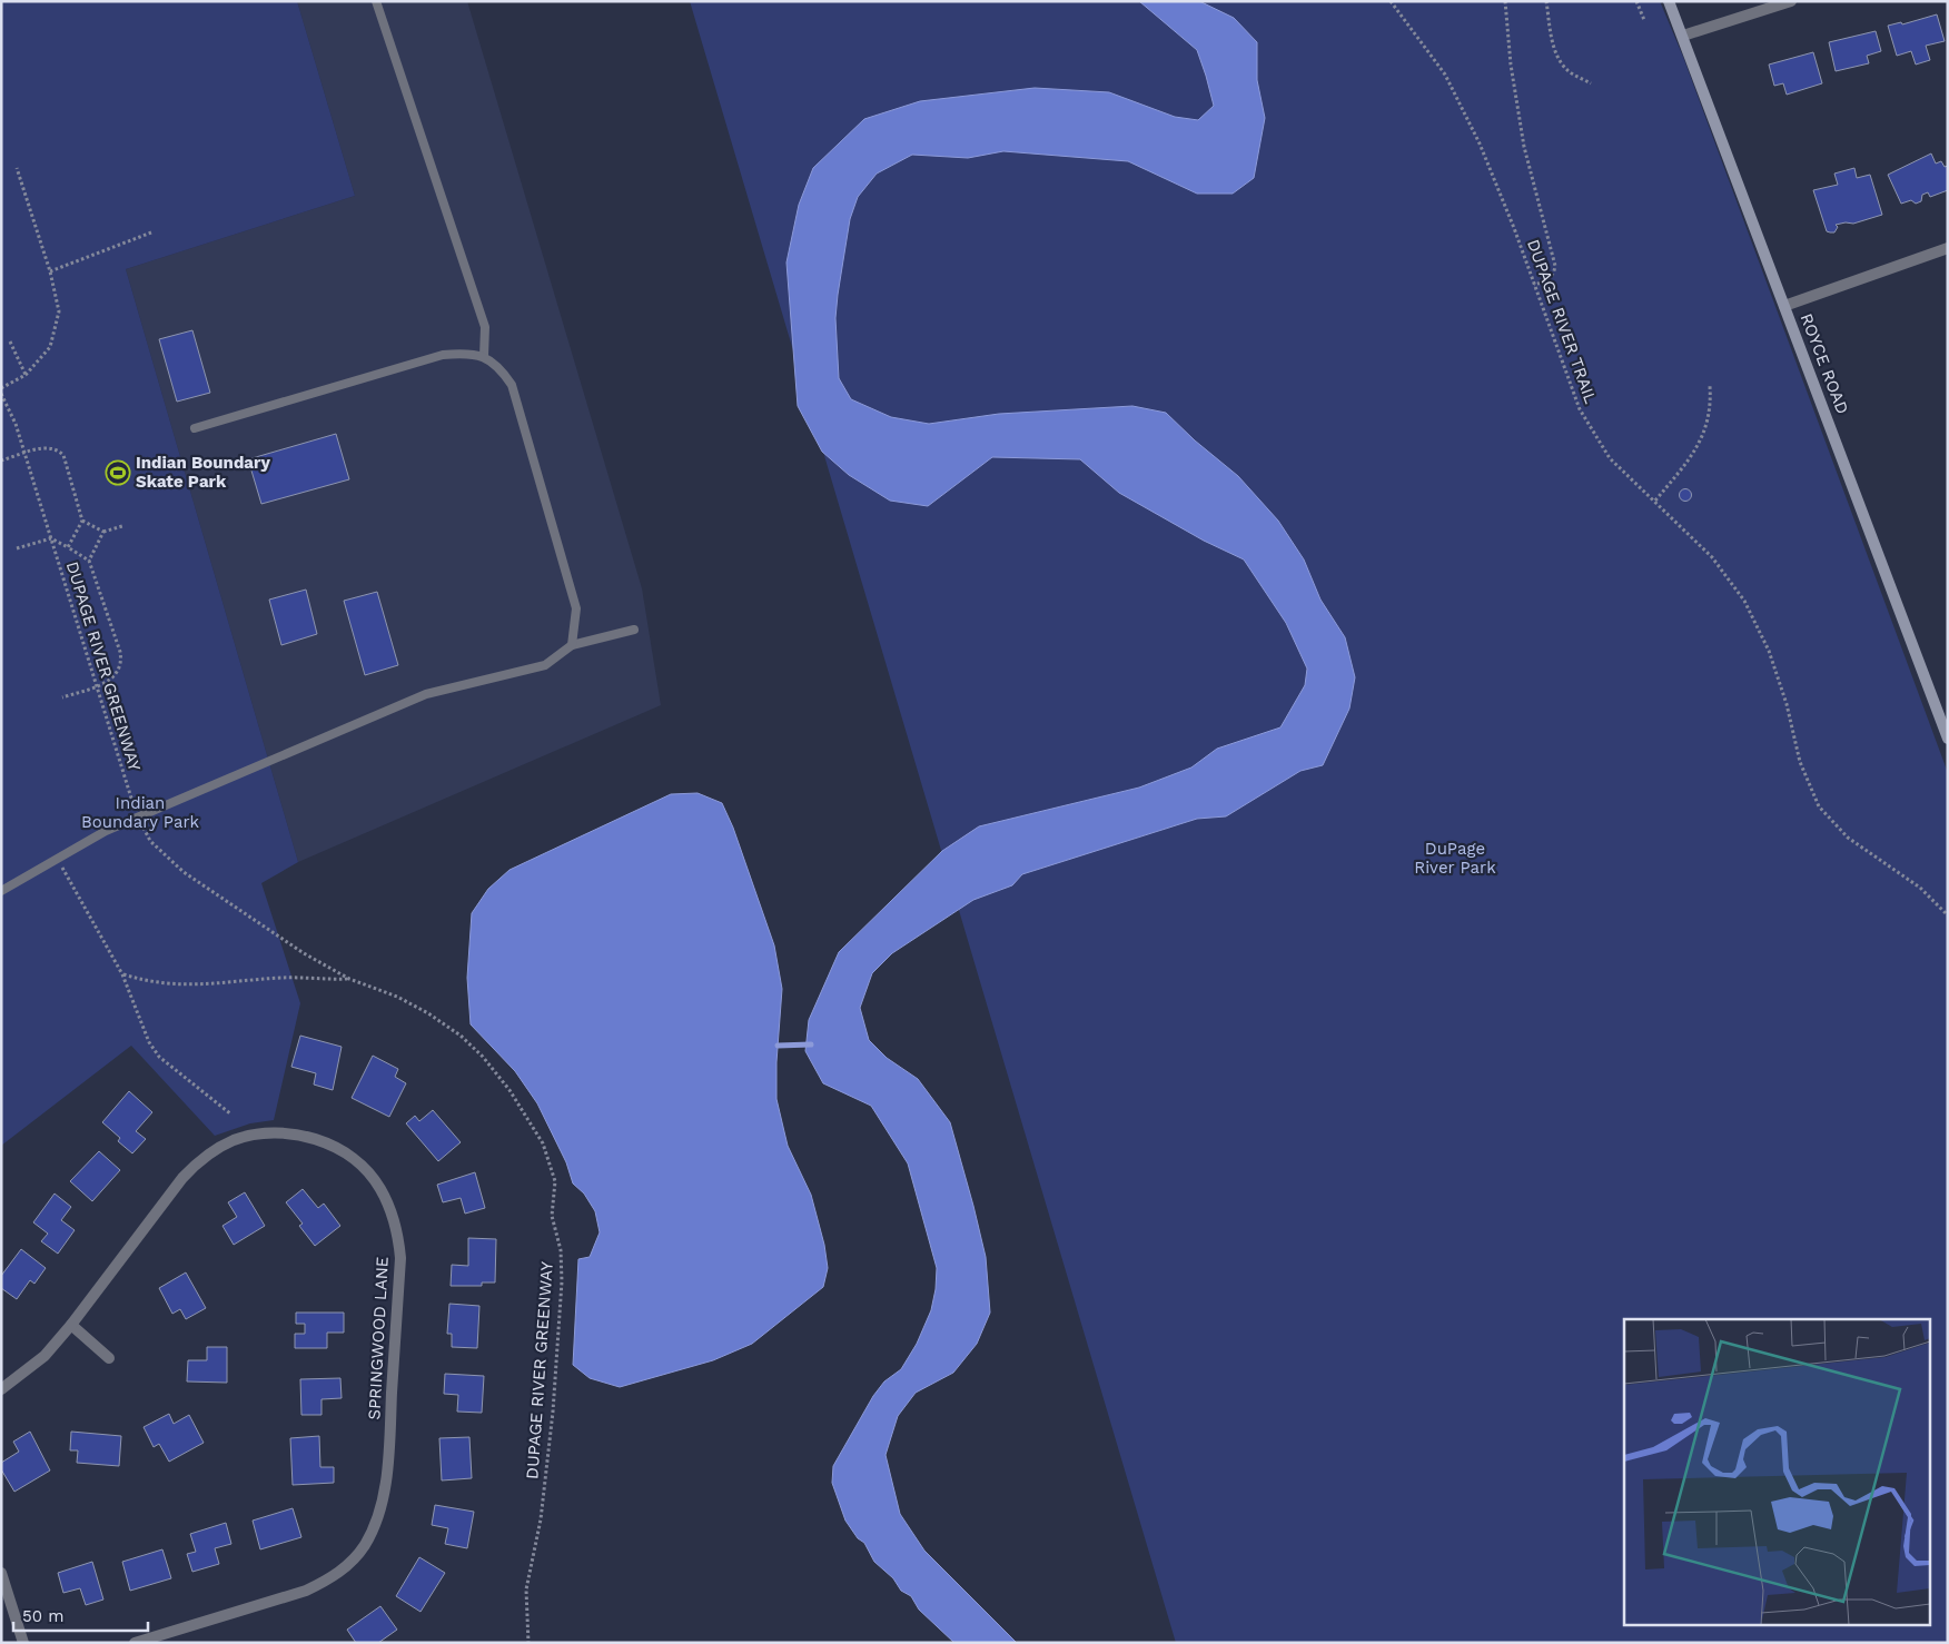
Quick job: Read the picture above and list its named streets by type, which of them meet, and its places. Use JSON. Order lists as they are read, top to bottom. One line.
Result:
{"streets":{"street":["ROYCE ROAD","SPRINGWOOD LANE"],"path":["DUPAGE RIVER TRAIL","DUPAGE RIVER GREENWAY"]},"parks":["Indian Boundary Park","DuPage River Park"],"places":{"sports":["Indian Boundary Skate Park"]},"scale_bar":"50 m"}
